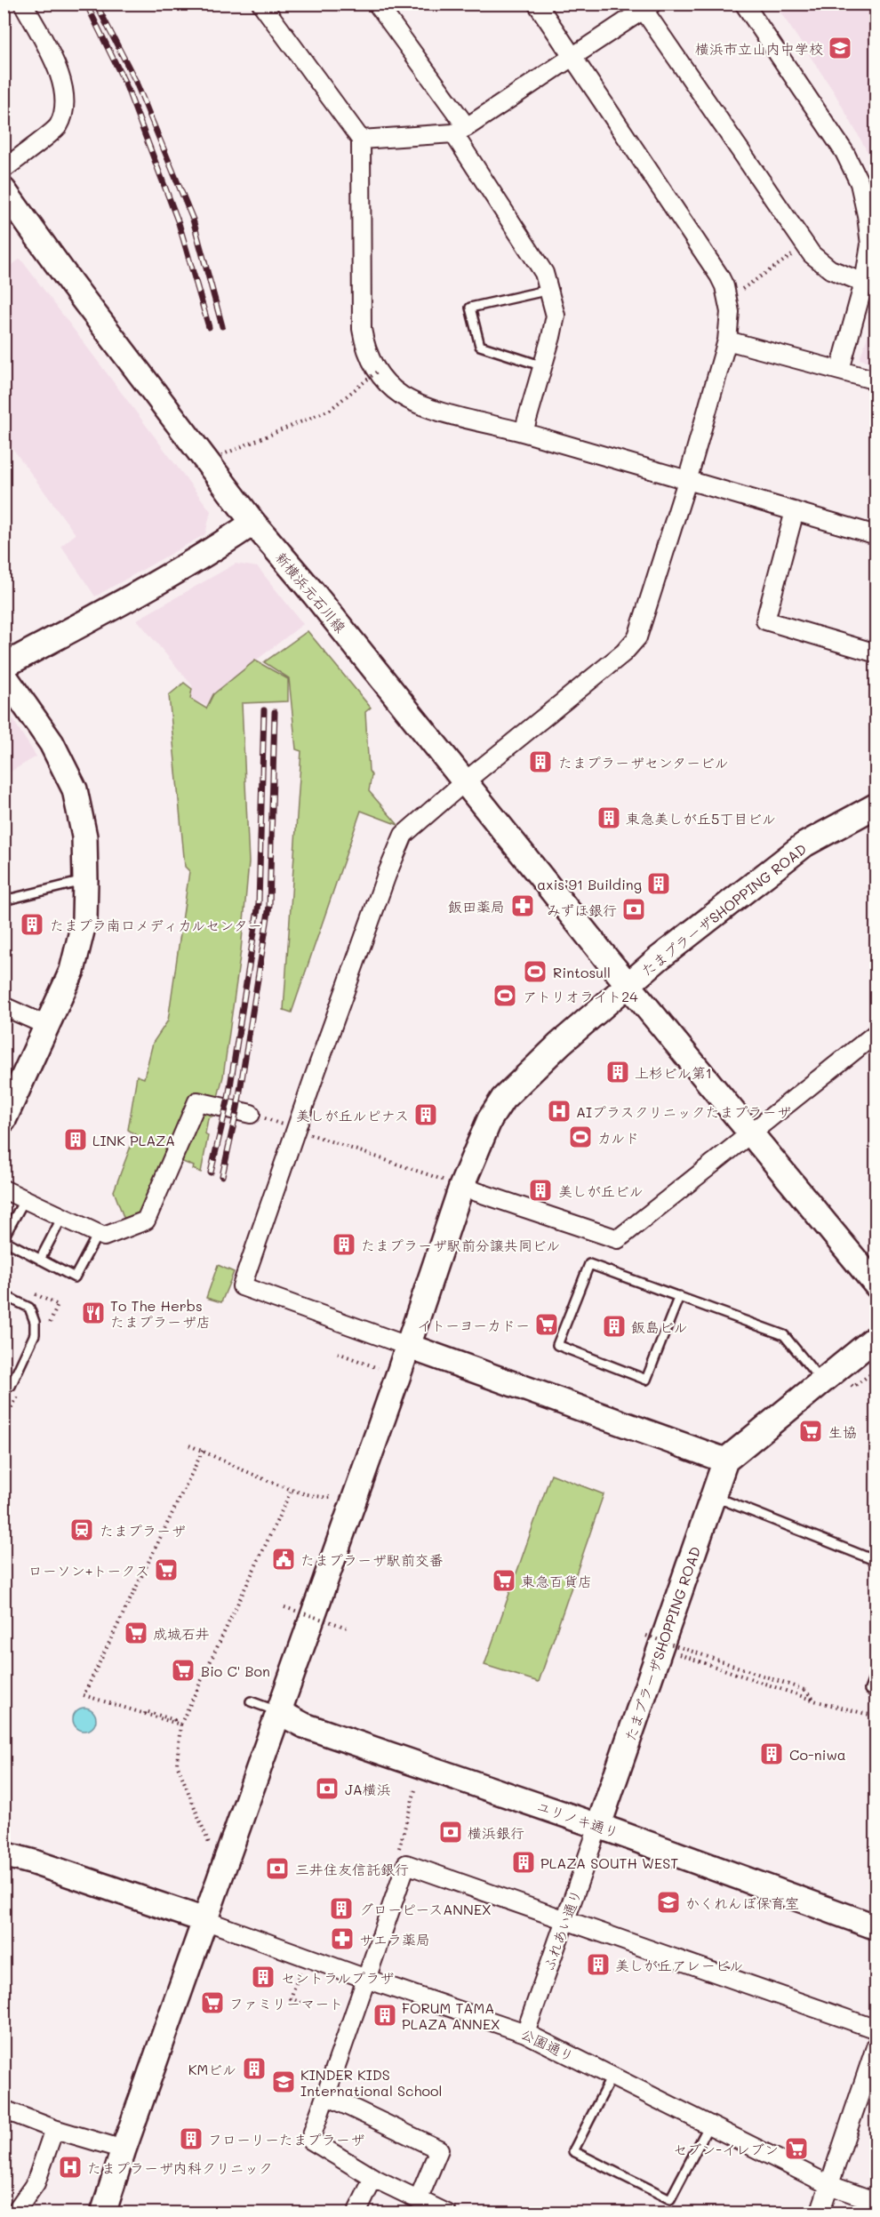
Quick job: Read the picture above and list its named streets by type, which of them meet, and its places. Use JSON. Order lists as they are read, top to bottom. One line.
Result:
{"streets":{"street":["新横浜元石川線","たまプラーザSHOPPING ROAD","ユリノキ通り","ふれあい通り","公園通り"]},"crossings":[["新横浜元石川線","たまプラーザSHOPPING ROAD"],["たまプラーザSHOPPING ROAD","ユリノキ通り"],["たまプラーザSHOPPING ROAD","ふれあい通り"],["たまプラーザSHOPPING ROAD","公園通り"],["ユリノキ通り","ふれあい通り"],["ふれあい通り","公園通り"]],"places":{"school or university":["横浜市立山内中学校","かくれんぼ保育室","KINDER KIDS International School"],"building":["たまプラーザセンタービル","東急美しが丘5丁目ビル","axis’91 Building","たまプラ南口メディカルセンター","上杉ビル第1","美しが丘ルピナス","LINK PLAZA","美しが丘ビル","たまプラーザ駅前分譲共同ビル","飯島ビル","Co-niwa","PLAZA SOUTH WEST","グローピースANNEX","美しが丘アレービル","セントラルプラザ","FORUM TAMA PLAZA ANNEX","KMビル","フローリーたまプラーザ"],"pharmacy":["飯田薬局","サエラ薬局"],"bank":["みずほ銀行","JA横浜","横浜銀行","三井住友信託銀行"],"sports":["Rintosull","アトリオライト24","カルド"],"hospital":["AIプラスクリニックたまプラーザ","たまプラーザ内科クリニック"],"restaurant":["To The Herbs たまプラーザ店"],"supermarket":["イトーヨーカドー","生協","ローソン+トークス","東急百貨店","成城石井","Bio C' Bon","ファミリーマート","セブン-イレブン"],"station":["たまプラーザ"],"public building":["たまプラーザ駅前交番"]}}
